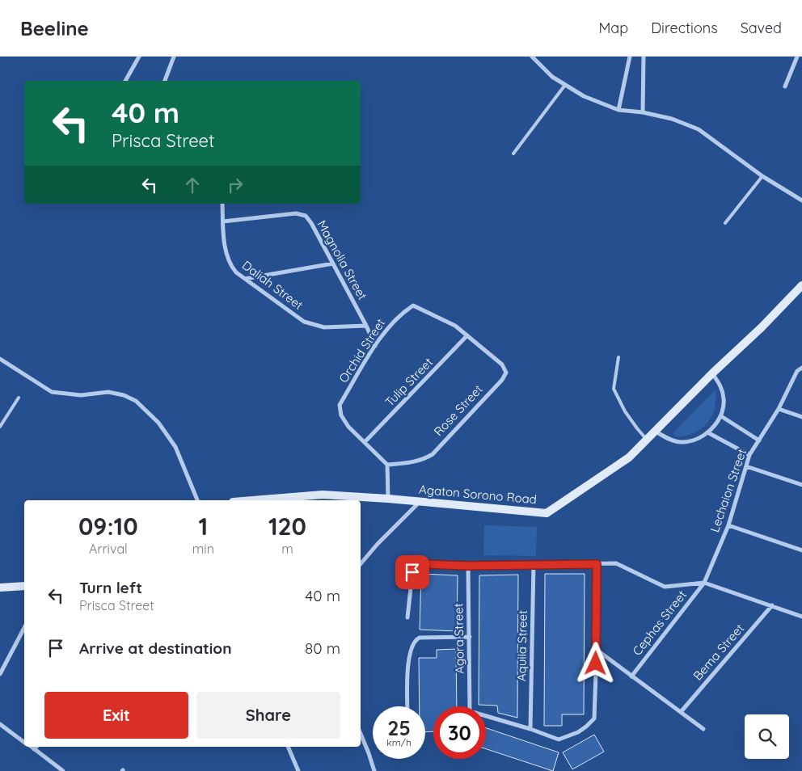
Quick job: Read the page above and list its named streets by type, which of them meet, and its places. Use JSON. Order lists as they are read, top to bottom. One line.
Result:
{"streets":{"street":["Magnolia Street","Daliah Street","Orchid Street","Tulip Street","Rose Street","Lechaion Street","Agaton Sorono Road","Cephas Street","Agora Street","Aquila Street","Bema Street"]},"crossings":[["Magnolia Street","Daliah Street"],["Magnolia Street","Orchid Street"],["Orchid Street","Tulip Street"],["Orchid Street","Rose Street"],["Tulip Street","Rose Street"],["Lechaion Street","Cephas Street"],["Agora Street","Aquila Street"]],"page":{"header":"Beeline","nav":["Map","Directions","Saved"],"turn":["40 m","Prisca Street"],"eta":["09:10","Arrival","1","min","120","m"],"list":[{"name":"Turn left","note":"Prisca Street","value":"40 m"},{"name":"Arrive at destination","value":"80 m"}],"buttons":["Exit","Share"],"speed":"25 km/h","limit":"30"}}
